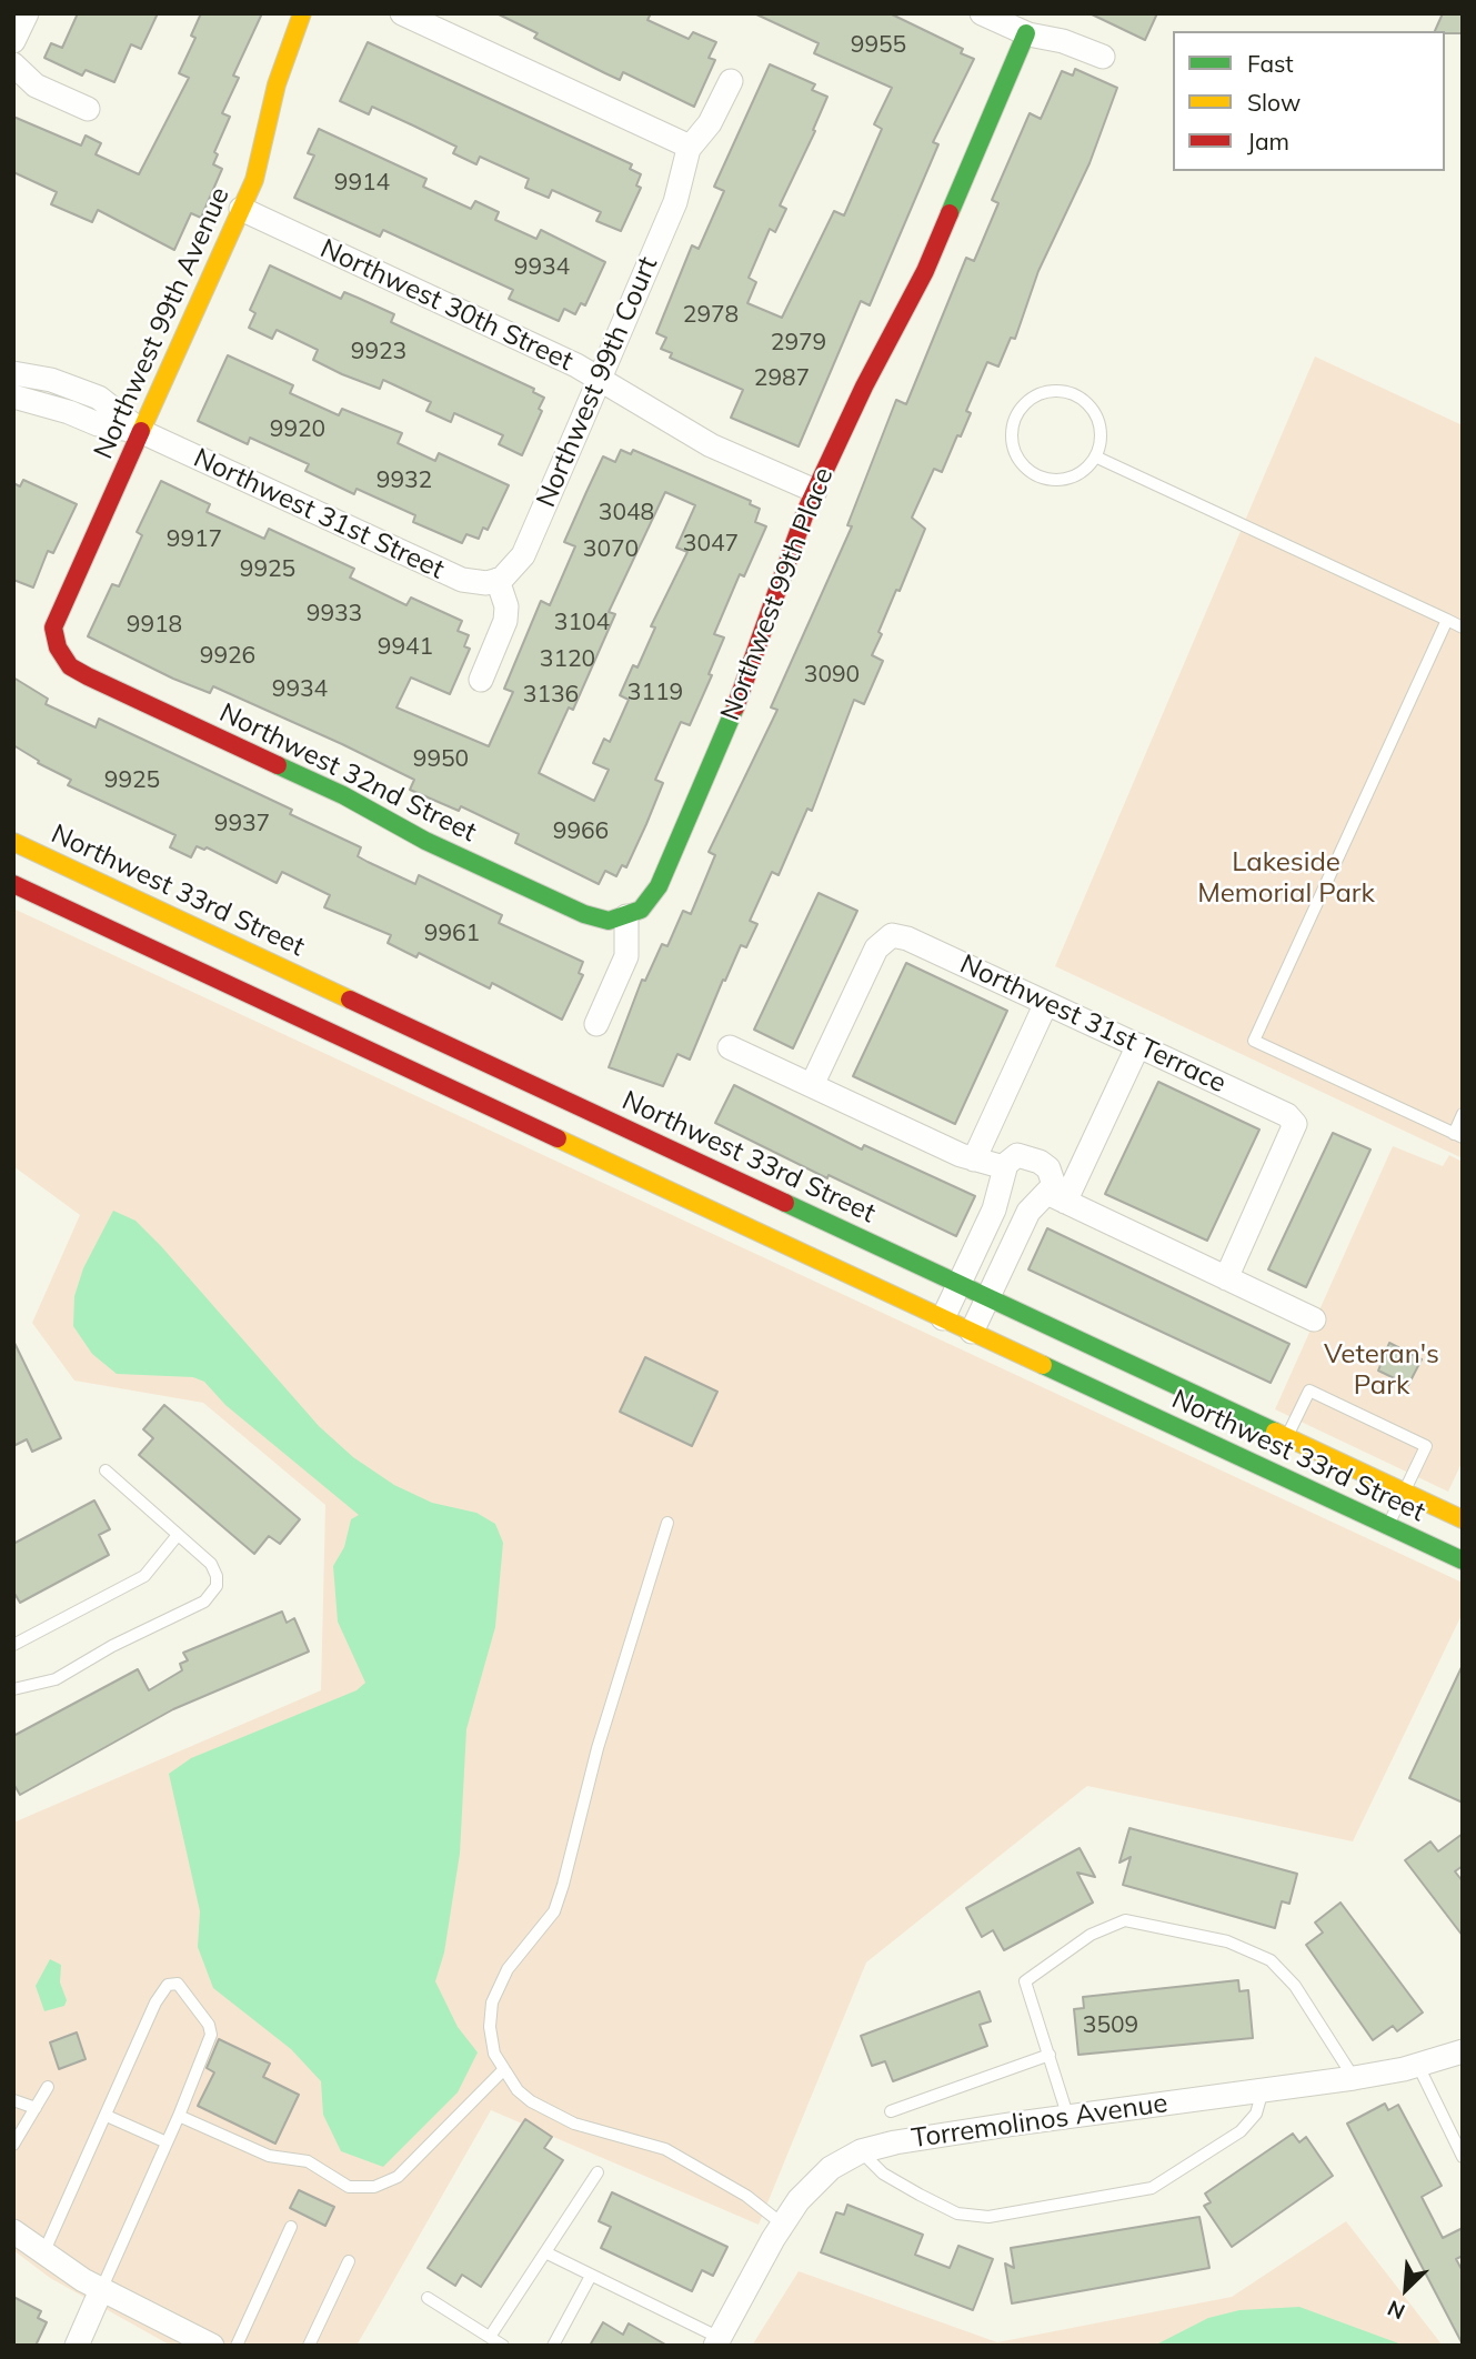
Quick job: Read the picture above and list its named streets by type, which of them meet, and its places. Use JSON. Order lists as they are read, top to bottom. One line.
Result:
{"streets":{"street":["Northwest 30th Street","Northwest 99th Avenue","Northwest 99th Court","Northwest 31st Street","Northwest 99th Place","Northwest 32nd Street","Northwest 33rd Street","Northwest 31st Terrace","Torremolinos Avenue"]},"crossings":[["Northwest 30th Street","Northwest 99th Avenue"],["Northwest 30th Street","Northwest 99th Court"],["Northwest 30th Street","Northwest 99th Place"],["Northwest 99th Avenue","Northwest 31st Street"],["Northwest 99th Avenue","Northwest 32nd Street"],["Northwest 99th Court","Northwest 31st Street"],["Northwest 99th Place","Northwest 32nd Street"]],"parks":["Lakeside Memorial Park","Veteran's Park"],"house_numbers":["9955","9914","9934","2978","2979","9923","2987","9920","9932","3048","9917","3047","3070","9925","9933","3104","9918","9941","9926","3120","3090","9934","3119","3136","9950","9925","9937","9966","9961","3509"],"legend":["Fast","Slow","Jam"],"north":"bottom left"}
